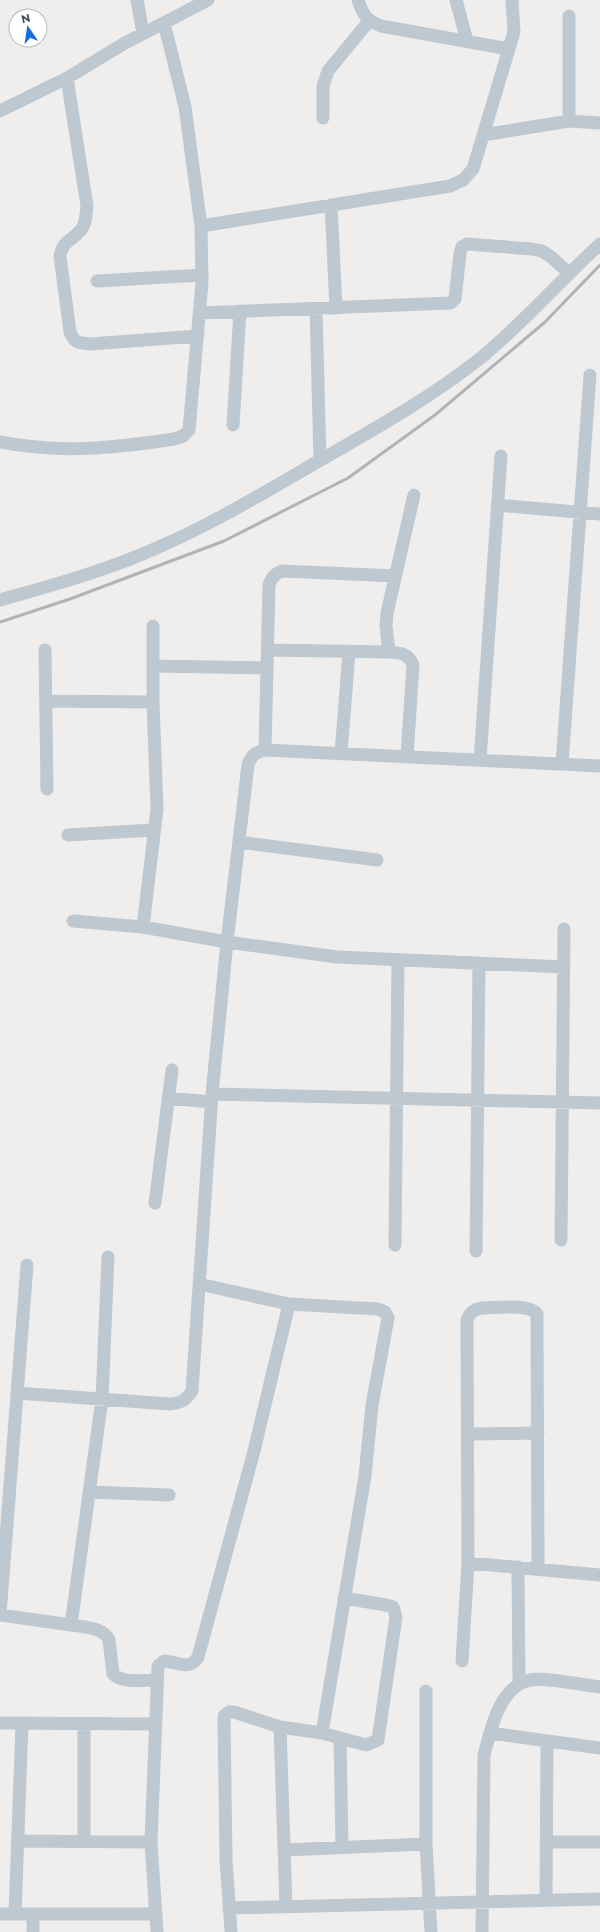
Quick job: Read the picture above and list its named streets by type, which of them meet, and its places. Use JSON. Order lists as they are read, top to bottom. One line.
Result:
{"north":"top"}
